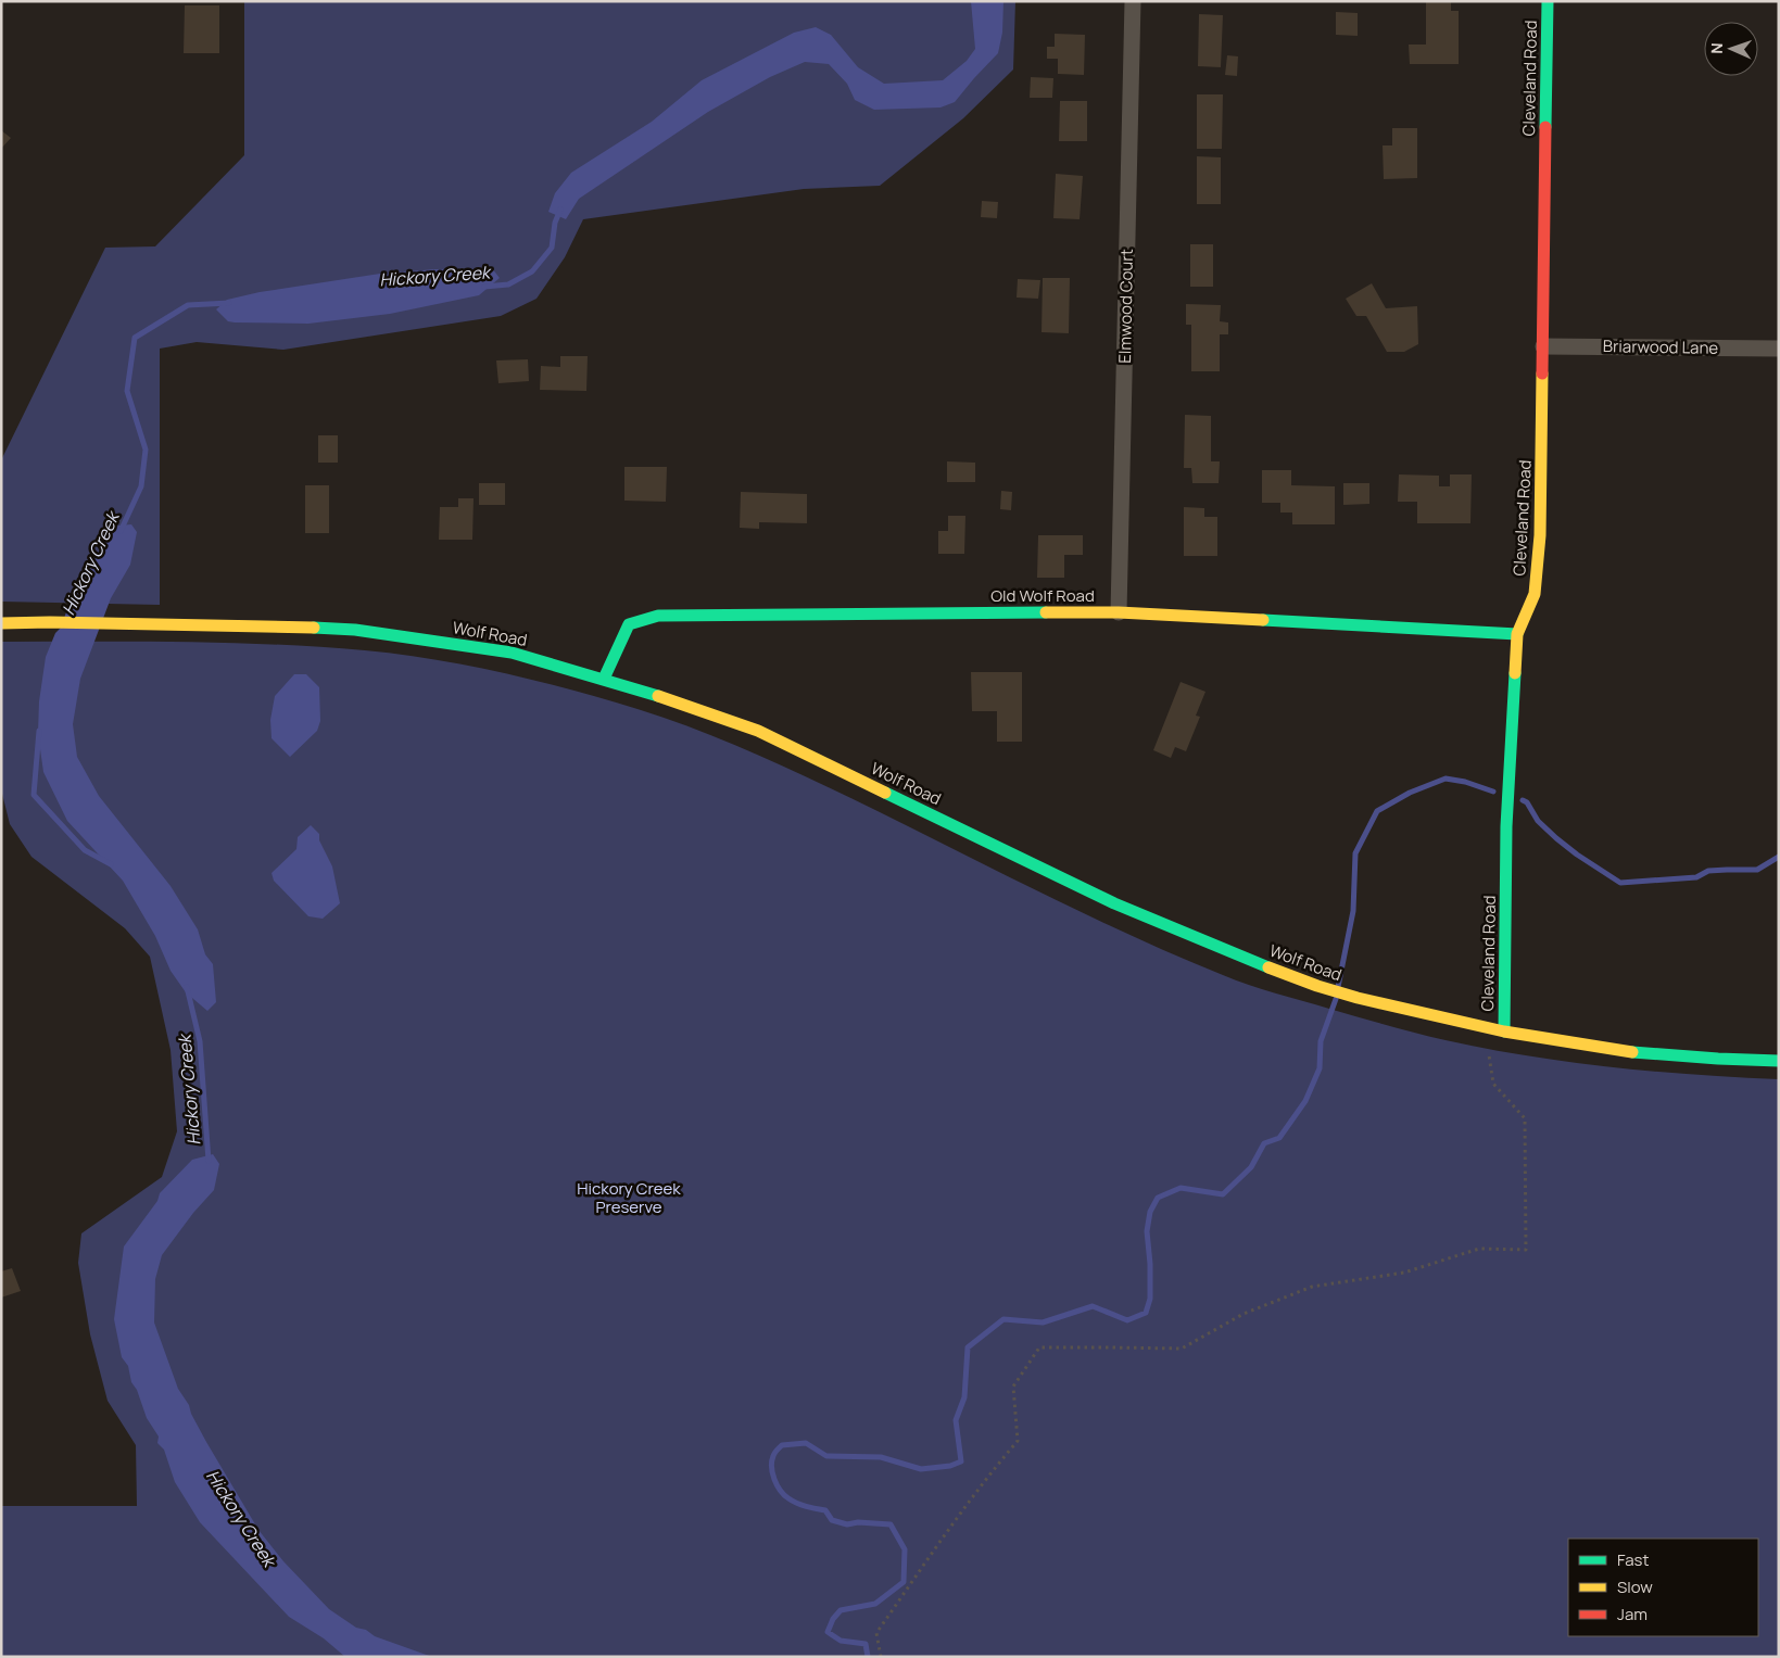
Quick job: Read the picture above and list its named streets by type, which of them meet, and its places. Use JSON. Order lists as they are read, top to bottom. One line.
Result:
{"streets":{"street":["Cleveland Road","Elmwood Court","Briarwood Lane","Old Wolf Road","Wolf Road"]},"crossings":[["Cleveland Road","Briarwood Lane"],["Cleveland Road","Old Wolf Road"],["Cleveland Road","Wolf Road"],["Elmwood Court","Old Wolf Road"],["Old Wolf Road","Wolf Road"]],"water":["Hickory Creek"],"parks":["Hickory Creek Preserve"],"legend":["Fast","Slow","Jam"],"north":"left"}
